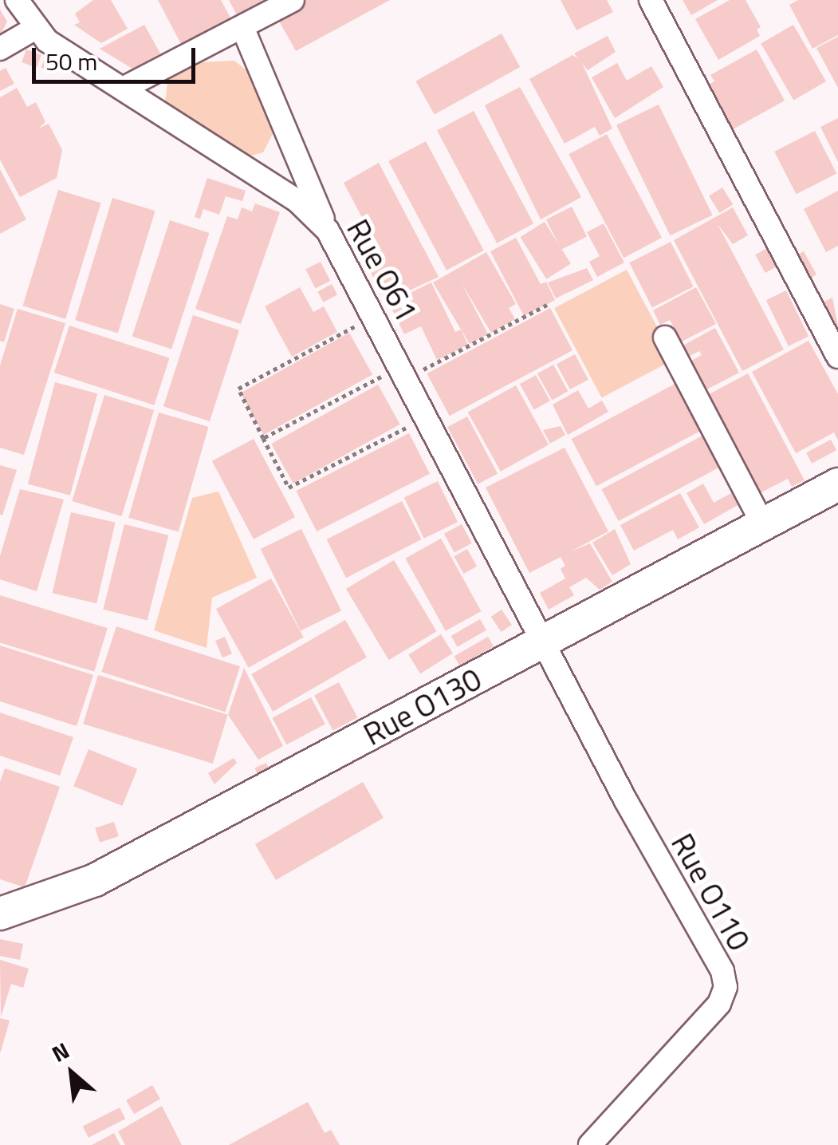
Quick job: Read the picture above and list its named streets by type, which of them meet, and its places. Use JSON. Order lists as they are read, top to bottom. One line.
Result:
{"streets":{"street":["Rue O61","Rue O130","Rue O110"]},"crossings":[["Rue O61","Rue O130"],["Rue O61","Rue O110"],["Rue O130","Rue O110"]],"scale_bar":"50 m","north":"top left"}
